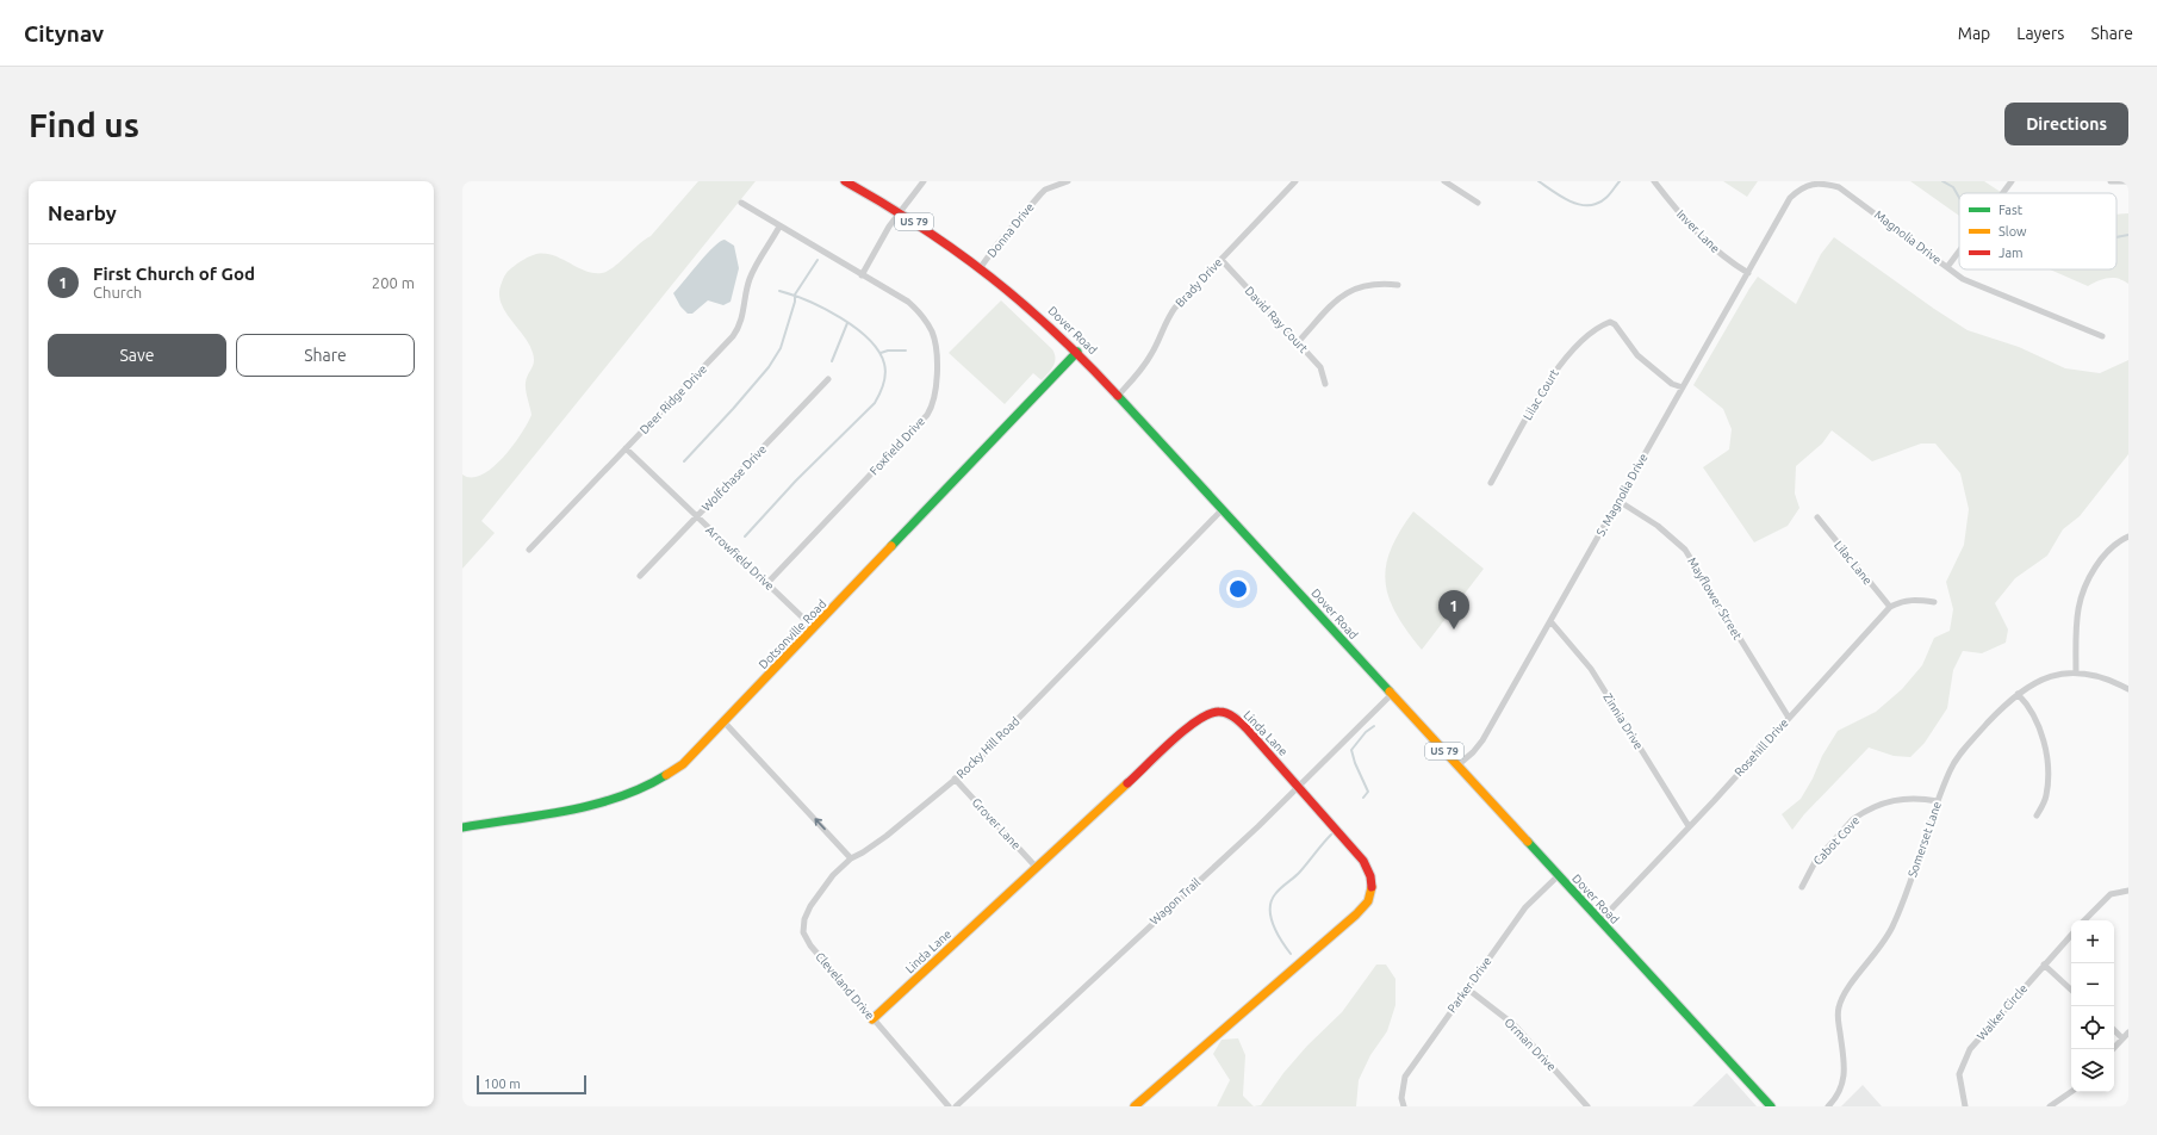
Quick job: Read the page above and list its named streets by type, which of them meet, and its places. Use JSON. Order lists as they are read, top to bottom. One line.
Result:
{"streets":{"main road":["US 79","Dover Road","Dotsonville Road","Linda Lane"],"street":["Donna Drive","Inver Lane","Magnolia Drive","Brady Drive","David Ray Court","Lilac Court","Deer Ridge Drive","Foxfield Drive","Wolfchase Drive","S. Magnolia Drive","Arrowfield Drive","Lilac Lane","Mayflower Street","Zinnia Drive","Rocky Hill Road","Rosehill Drive","Grover Lane","Somerset Lane","Cabot Cove","Wagon Trail","Parker Drive","Cleveland Drive","Walker Circle","Orman Drive"]},"crossings":[["Donna Drive","Dover Road"],["Inver Lane","S. Magnolia Drive"],["Magnolia Drive","S. Magnolia Drive"],["Brady Drive","David Ray Court"],["Brady Drive","Dover Road"],["Dover Road","S. Magnolia Drive"],["Dover Road","Dotsonville Road"],["Dover Road","Rocky Hill Road"],["Dover Road","Rosehill Drive"],["Dover Road","Wagon Trail"],["Dover Road","Parker Drive"],["Lilac Court","S. Magnolia Drive"],["Deer Ridge Drive","Foxfield Drive"],["Deer Ridge Drive","Arrowfield Drive"],["Foxfield Drive","Arrowfield Drive"],["Wolfchase Drive","Arrowfield Drive"],["S. Magnolia Drive","Mayflower Street"],["S. Magnolia Drive","Zinnia Drive"],["Arrowfield Drive","Dotsonville Road"],["Lilac Lane","Rosehill Drive"],["Mayflower Street","Rosehill Drive"],["Zinnia Drive","Rosehill Drive"],["Linda Lane","Grover Lane"],["Linda Lane","Wagon Trail"],["Linda Lane","Cleveland Drive"],["Rocky Hill Road","Grover Lane"],["Rocky Hill Road","Cleveland Drive"],["Somerset Lane","Cabot Cove"],["Parker Drive","Orman Drive"]],"legend":["Fast","Slow","Jam"],"scale_bar":"100 m","page":{"header":"Citynav","nav":["Map","Layers","Share"],"buttons":["Directions",["Save","Share"]],"title":"Find us","heading":"Nearby","list":[{"mark":"1","name":"First Church of God","note":"Church","value":"200 m"}],"pins":"1","map_buttons":["+","−"],"scale":"100 m"}}
